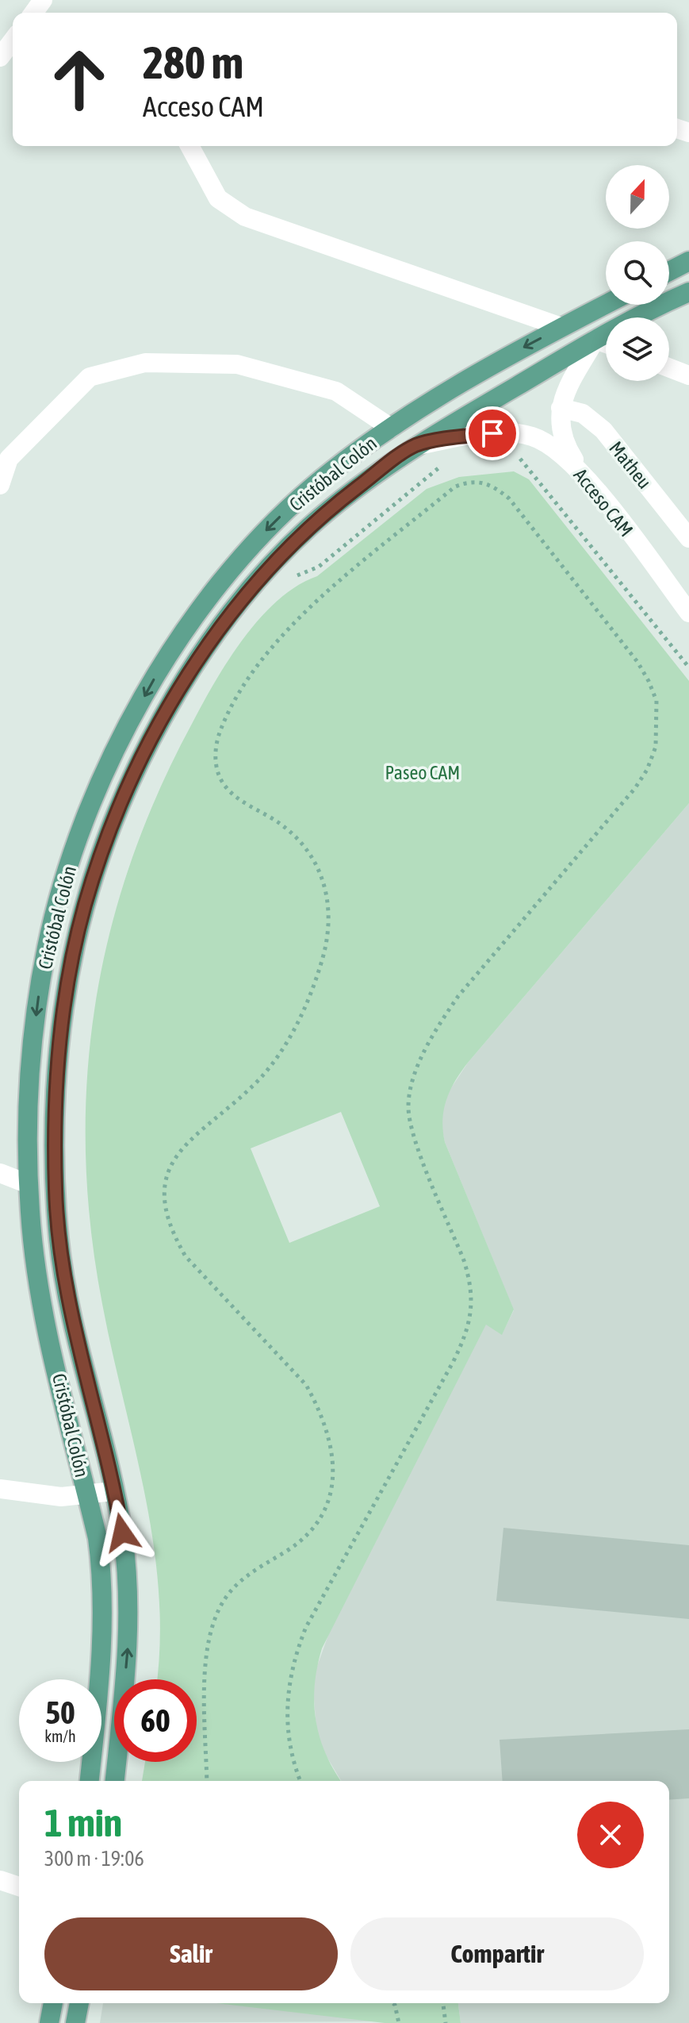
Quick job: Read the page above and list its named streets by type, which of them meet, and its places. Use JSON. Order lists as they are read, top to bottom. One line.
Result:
{"streets":{"main road":["Cristóbal Colón"],"street":["Matheu","Acceso CAM"]},"crossings":[["Matheu","Acceso CAM"],["Cristóbal Colón","Acceso CAM"]],"parks":["Paseo CAM"],"north":"top","page":{"turn":["280 m","Acceso CAM"],"speed":"50 km/h","limit":"60","heading":["1 min","300 m · 19:06"],"buttons":["Salir","Compartir"]}}
